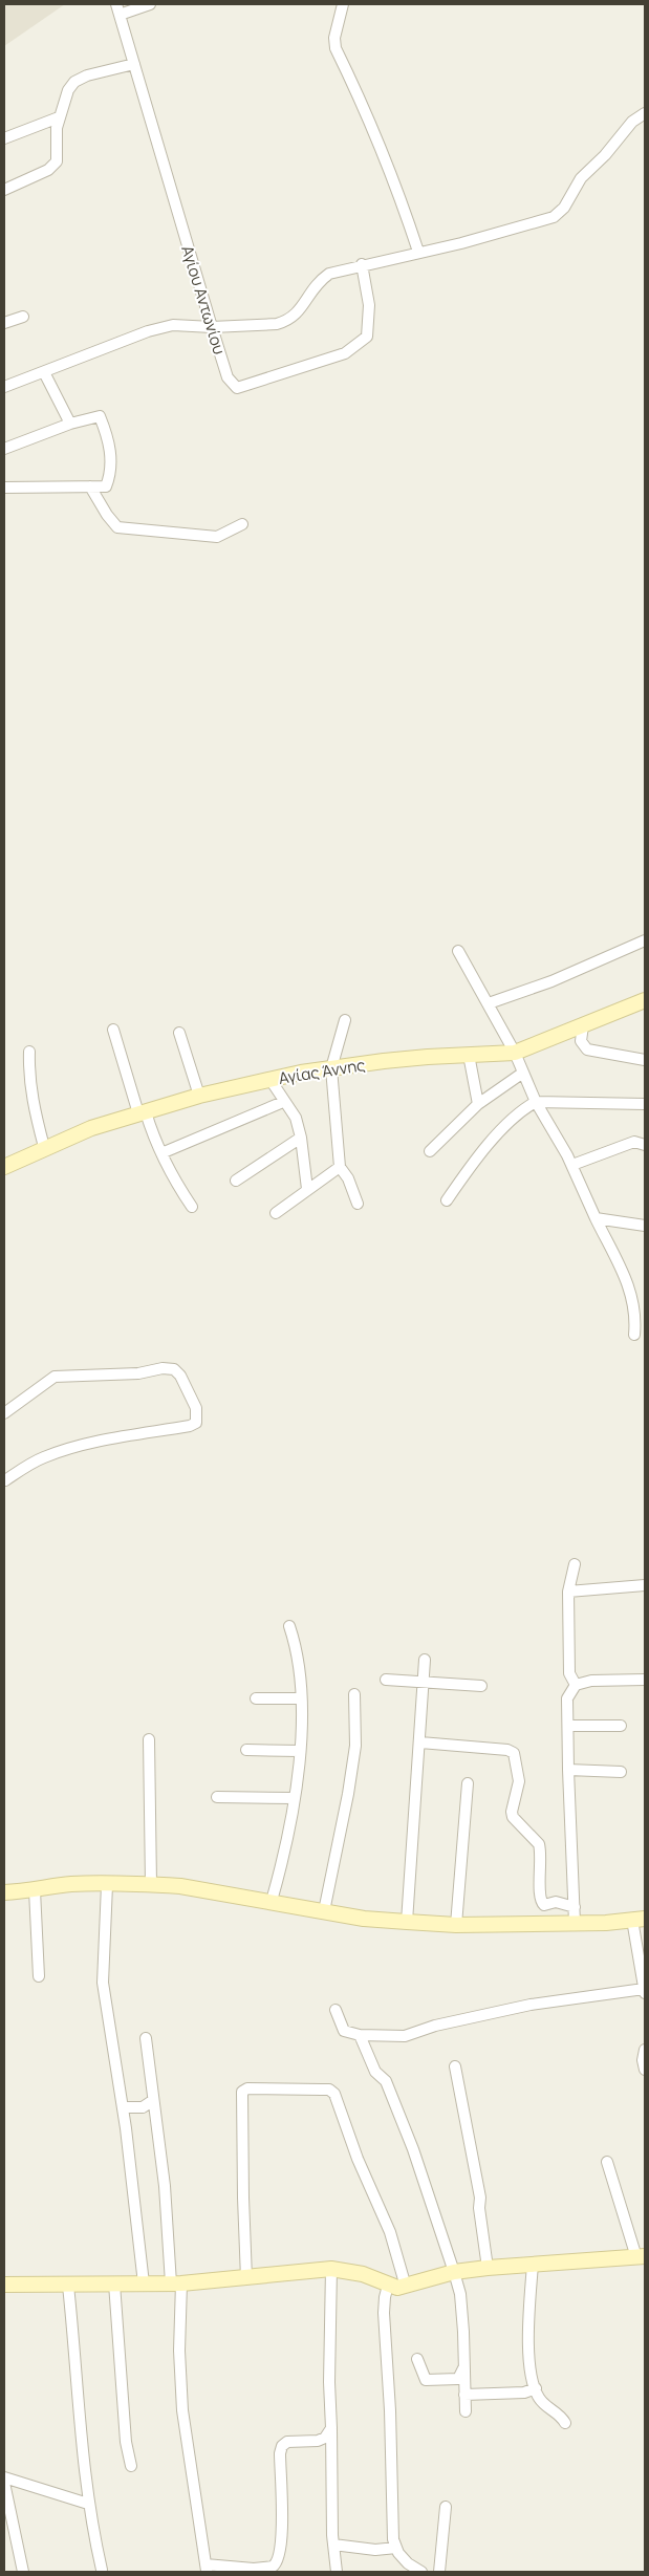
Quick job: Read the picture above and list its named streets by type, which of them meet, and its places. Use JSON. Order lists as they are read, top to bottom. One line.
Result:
{"streets":{"street":["Αγίου Αντωνίου","Αγίας Άννης"]}}
